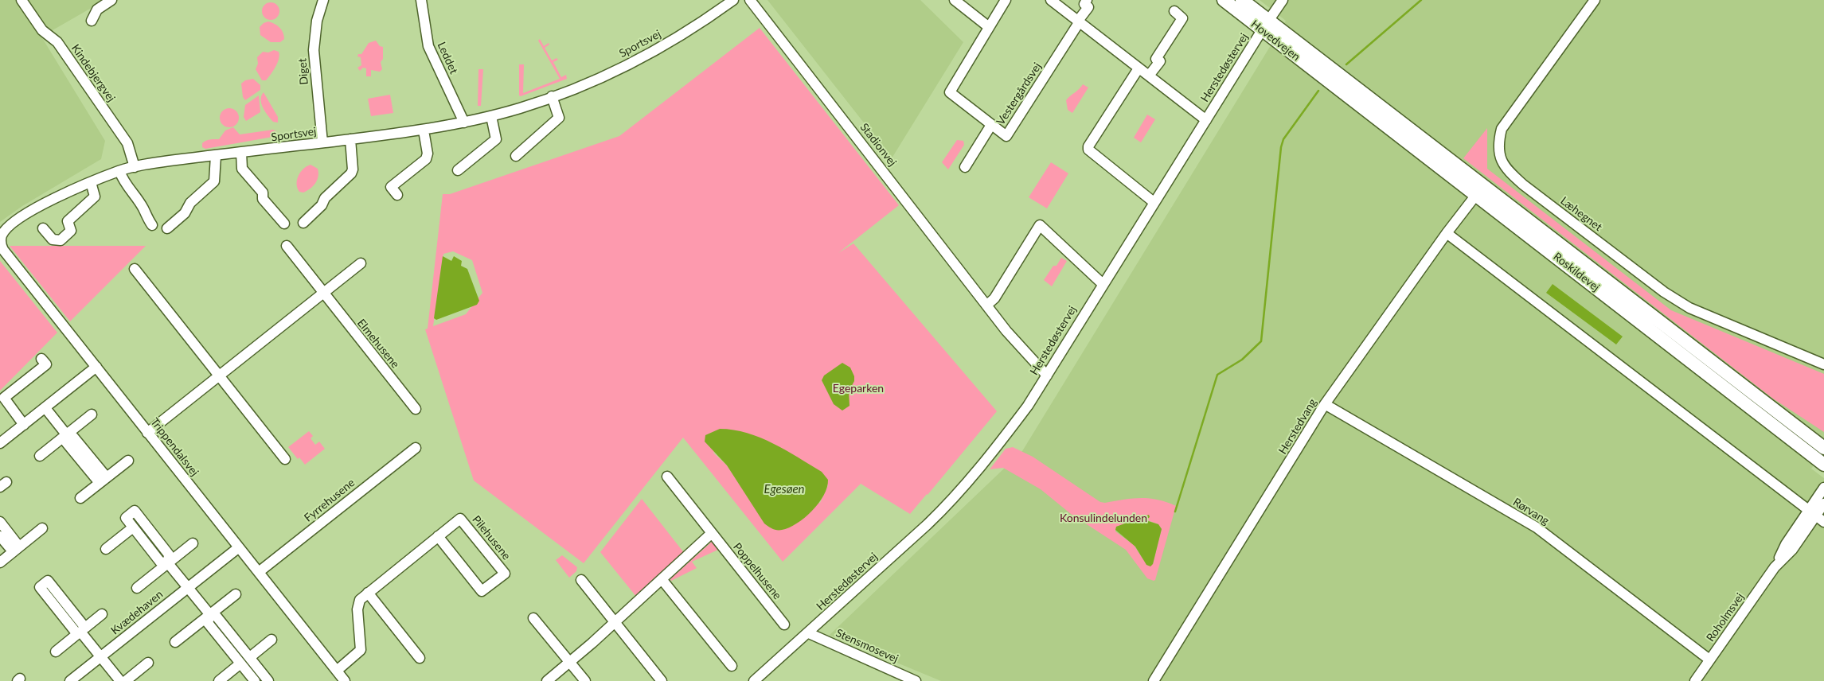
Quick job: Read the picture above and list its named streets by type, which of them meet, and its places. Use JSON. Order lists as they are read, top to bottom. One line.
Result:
{"streets":{"main road":["Hovedvejen","Roskildevej"],"street":["Sportsvej","Leddet","Herstedøstervej","Diget","Kindebjergvej","Vestergårdsvej","Stadionvej","Læhegnet","Elmehusene","Herstedvang","Trippendalsvej","Fyrrehusene","Rørvang","Pilehusene","Poppelhusene","Kvædehaven","Roholmsvej","Stensmosevej"]},"crossings":[["Hovedvejen","Herstedøstervej"],["Hovedvejen","Roskildevej"],["Sportsvej","Leddet"],["Sportsvej","Diget"],["Sportsvej","Kindebjergvej"],["Sportsvej","Trippendalsvej"],["Herstedøstervej","Stadionvej"],["Herstedøstervej","Stensmosevej"],["Roskildevej","Herstedvang"],["Herstedvang","Rørvang"],["Trippendalsvej","Fyrrehusene"],["Trippendalsvej","Pilehusene"],["Trippendalsvej","Kvædehaven"],["Rørvang","Roholmsvej"]],"water":["Egesøen"],"parks":["Egeparken","Konsulindelunden"]}
